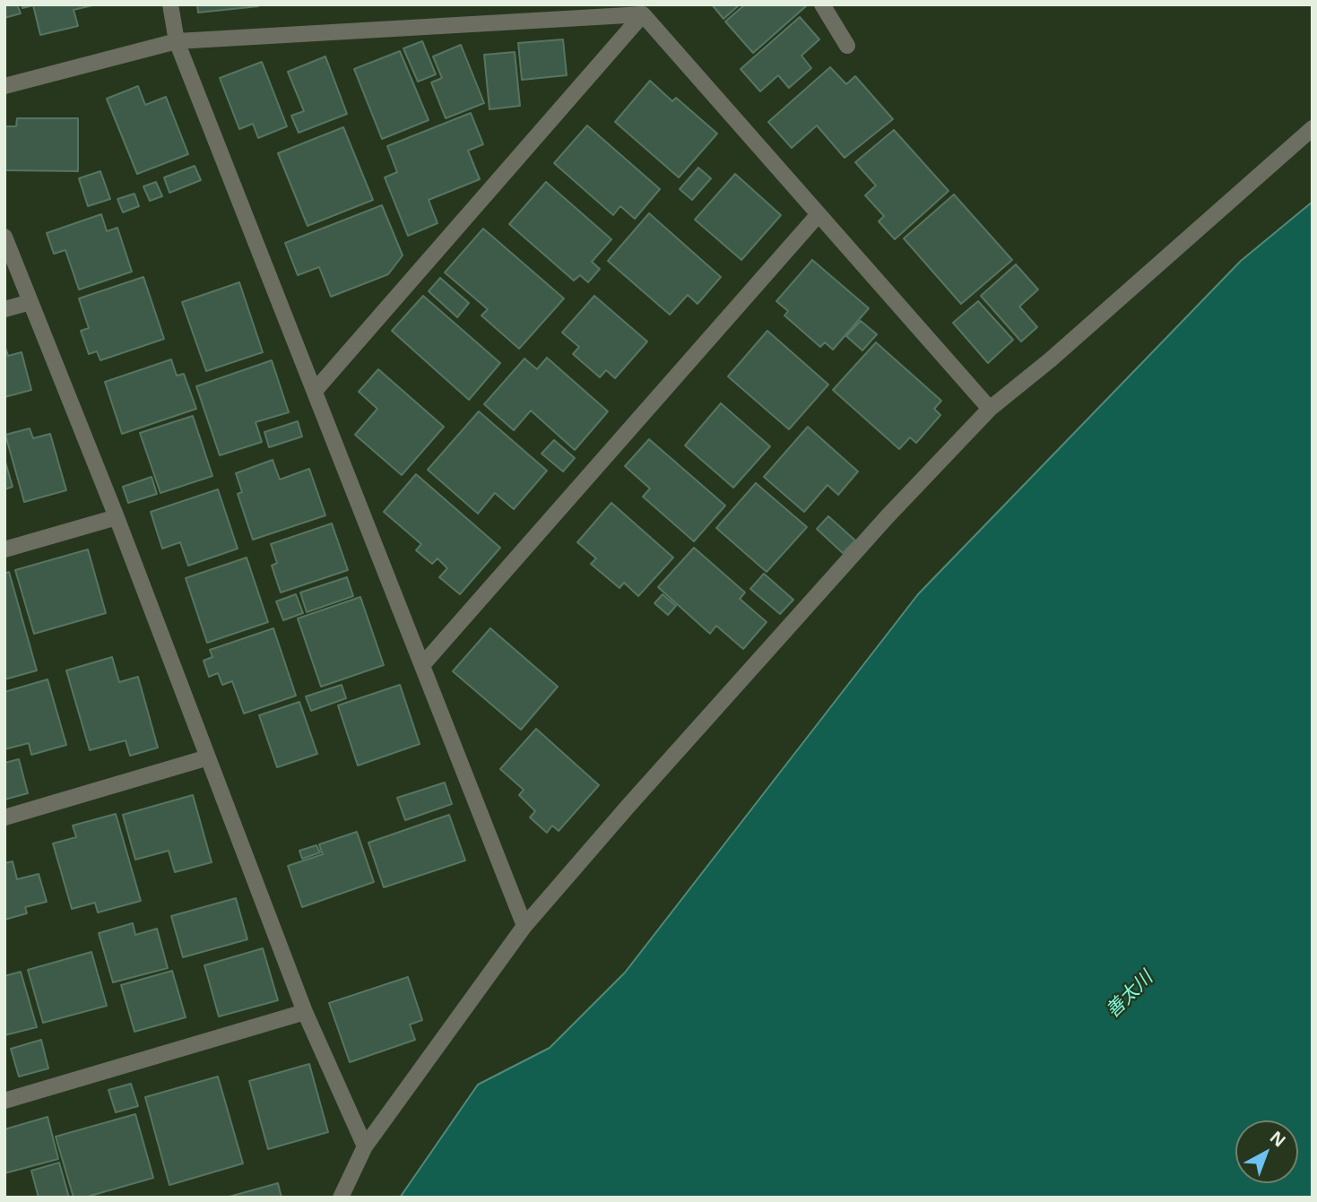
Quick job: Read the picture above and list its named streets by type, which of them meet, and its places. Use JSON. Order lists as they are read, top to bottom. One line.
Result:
{"water":["善太川"],"north":"top right"}
